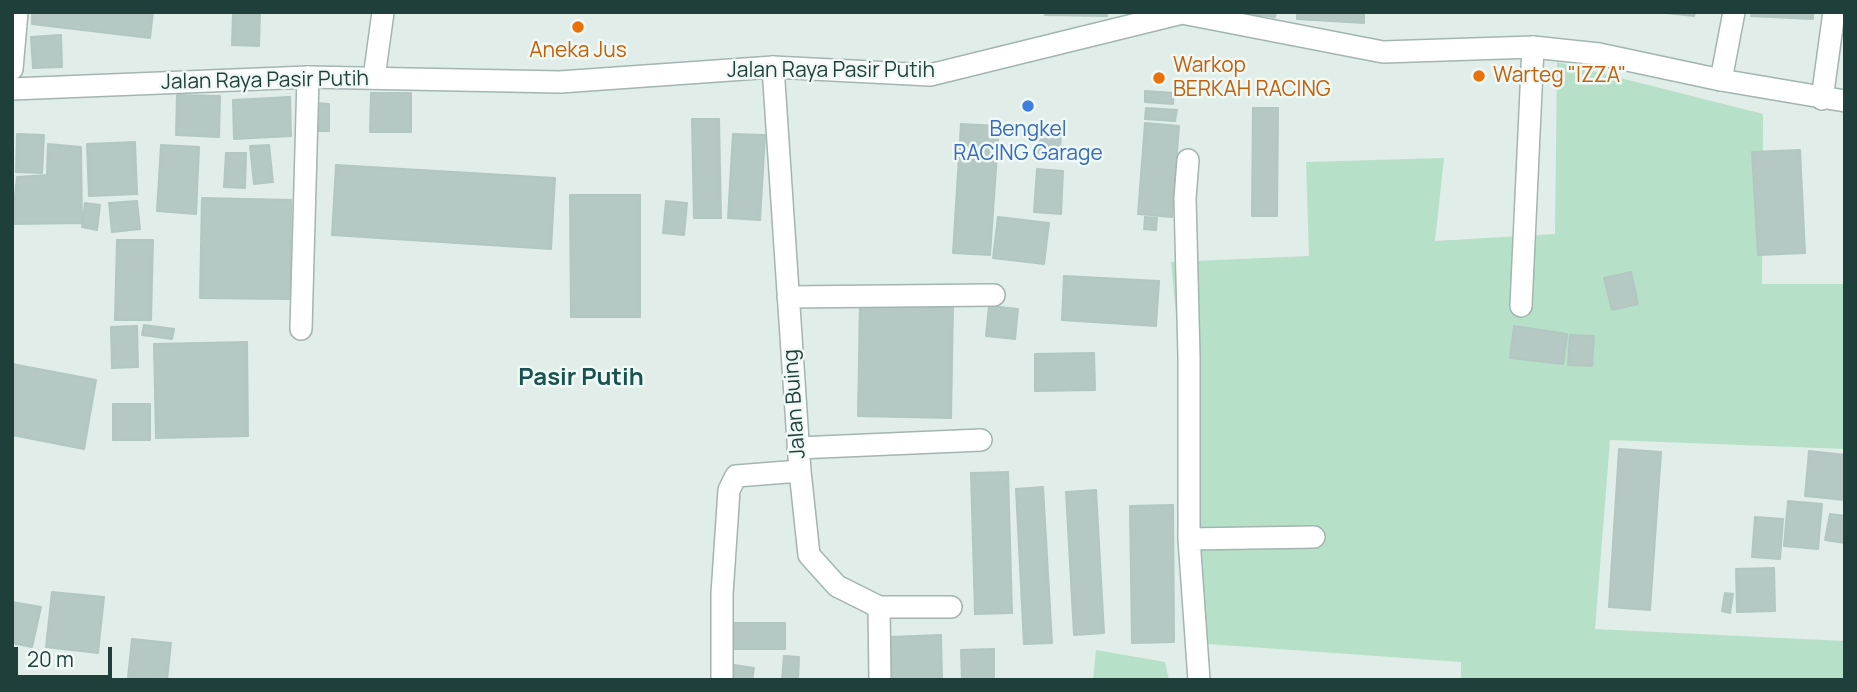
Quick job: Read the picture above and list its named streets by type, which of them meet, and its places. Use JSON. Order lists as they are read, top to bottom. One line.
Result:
{"streets":{"street":["Jalan Raya Pasir Putih","Jalan Buing"]},"crossings":[["Jalan Raya Pasir Putih","Jalan Buing"]],"districts":["Pasir Putih"],"places":["Aneka Jus","Warteg \"IZZA\"","Warkop BERKAH RACING","Bengkel RACING Garage"],"scale_bar":"20 m"}
